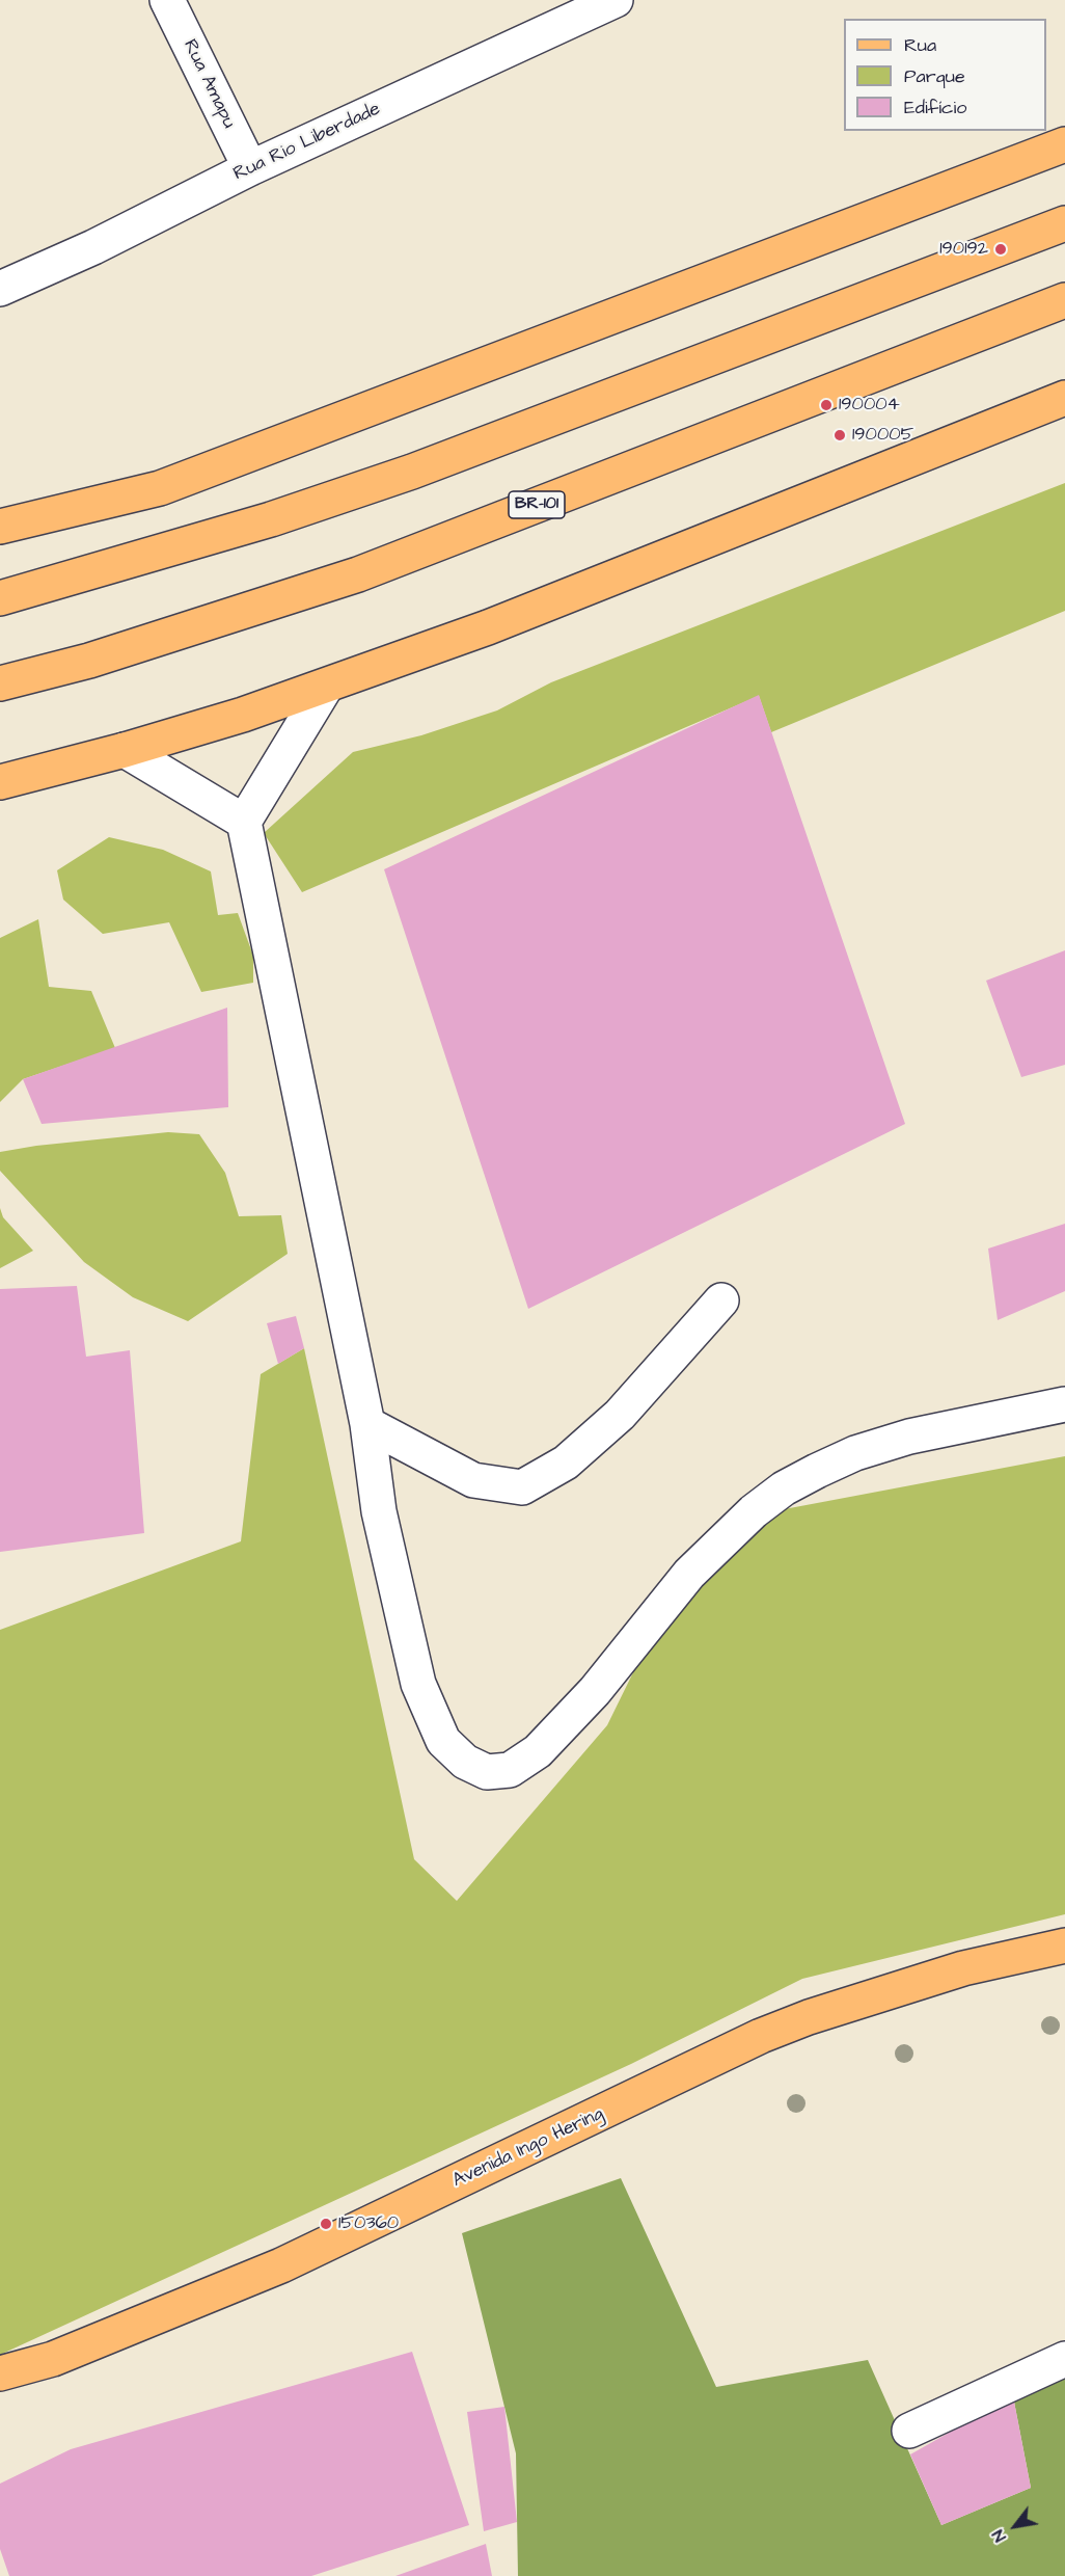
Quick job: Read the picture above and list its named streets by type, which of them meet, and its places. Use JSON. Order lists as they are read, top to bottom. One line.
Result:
{"streets":{"main road":["BR-101","Avenida Ingo Hering"],"street":["Rua Amapu","Rua Rio Liberdade"]},"crossings":[["Rua Amapu","Rua Rio Liberdade"]],"places":["190192","190004","190005","150360"],"legend":["Rua","Parque","Edifício"],"north":"bottom left"}
